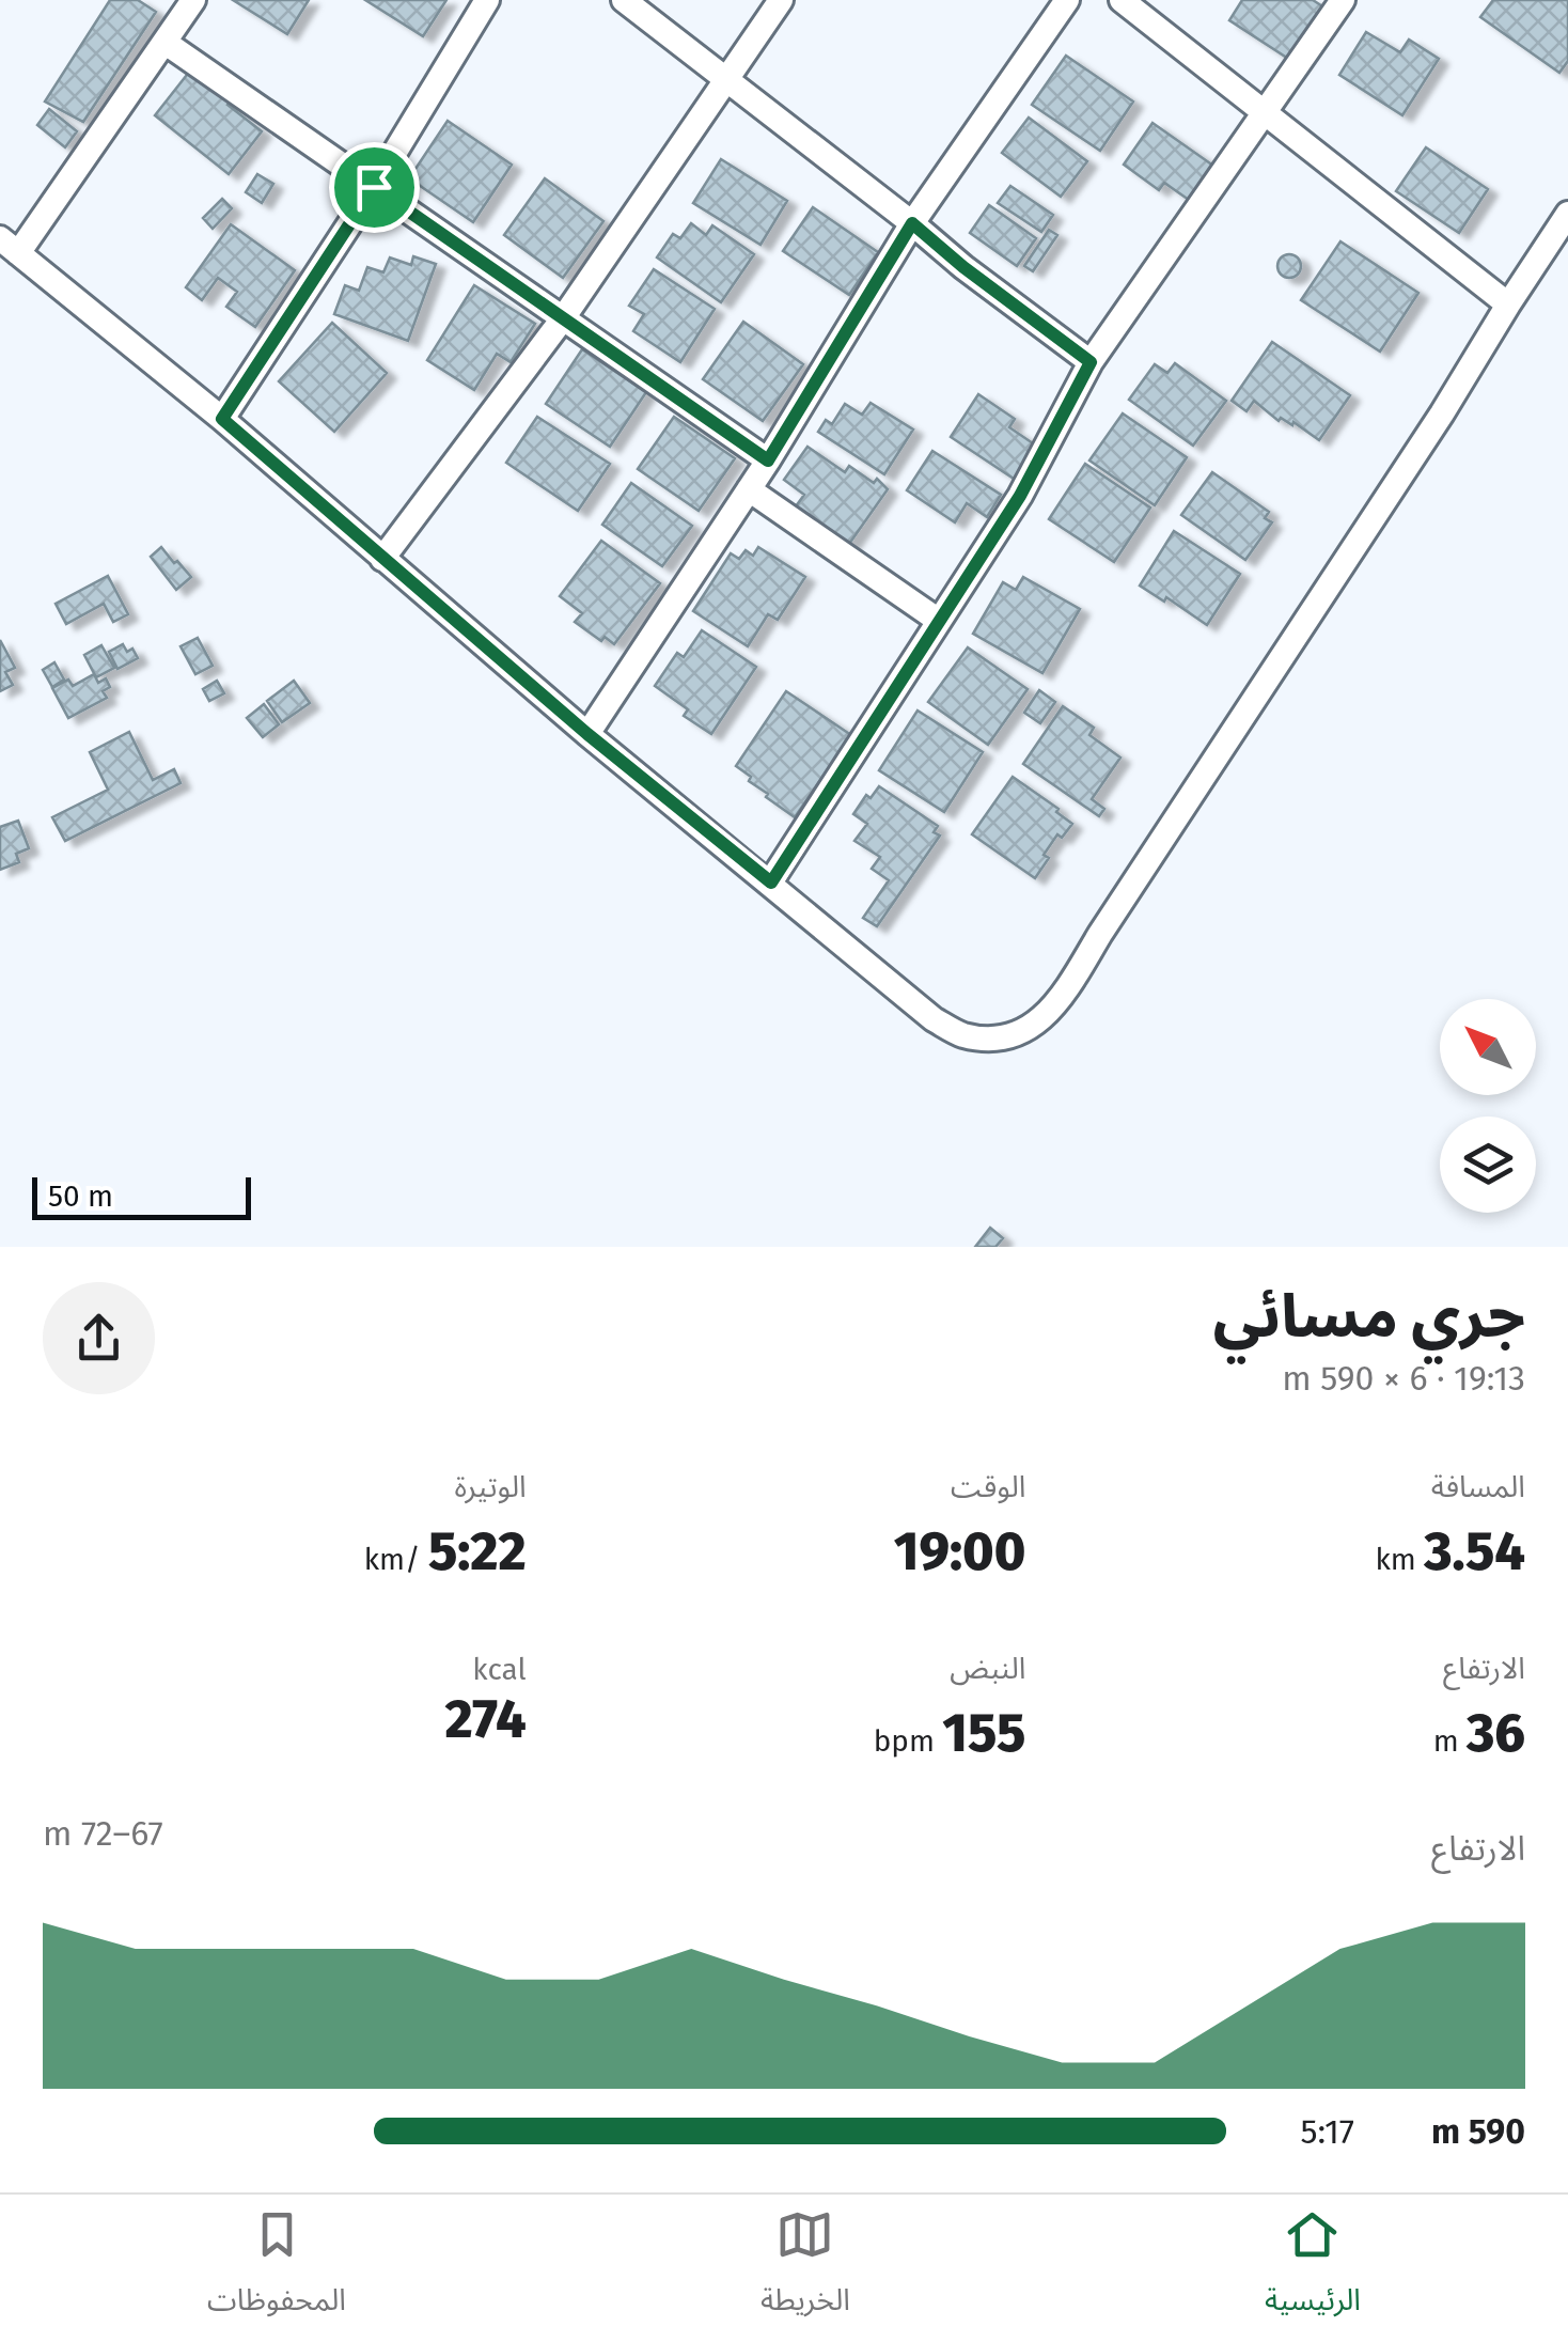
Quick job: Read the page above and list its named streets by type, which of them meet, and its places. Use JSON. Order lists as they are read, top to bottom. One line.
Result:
{"scale_bar":"50 m","north":"top left","page":{"scale":"50 m","heading":["جري مسائي","19:13 · 6 × 590 m"],"stats":[["المسافة","3.54 km"],["الوقت","19:00"],["الوتيرة","5:22 /km"],["الارتفاع","36 m"],["النبض","155 bpm"],["kcal","274"]],"chart":["الارتفاع","67–72 m"],"list":[{"name":"590 m","note":"5:17"}],"tabs":["الرئيسية","الخريطة","المحفوظات"]}}
